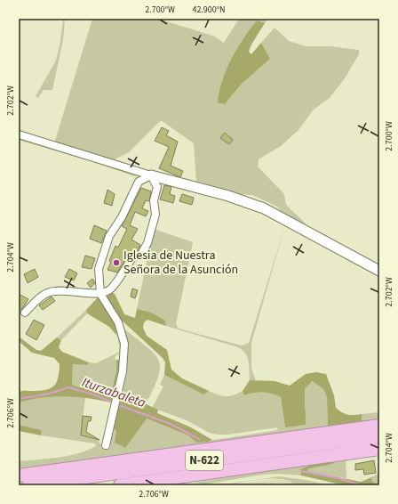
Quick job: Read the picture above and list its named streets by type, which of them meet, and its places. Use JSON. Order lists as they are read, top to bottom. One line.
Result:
{"streets":{"highway":["N-622"]},"water":["Iturzabaleta"],"places":["Iglesia de Nuestra Señora de la Asunción"],"coordinates":["2.700°W","42.900°N","2.702°W","2.704°W","2.706°W"]}
